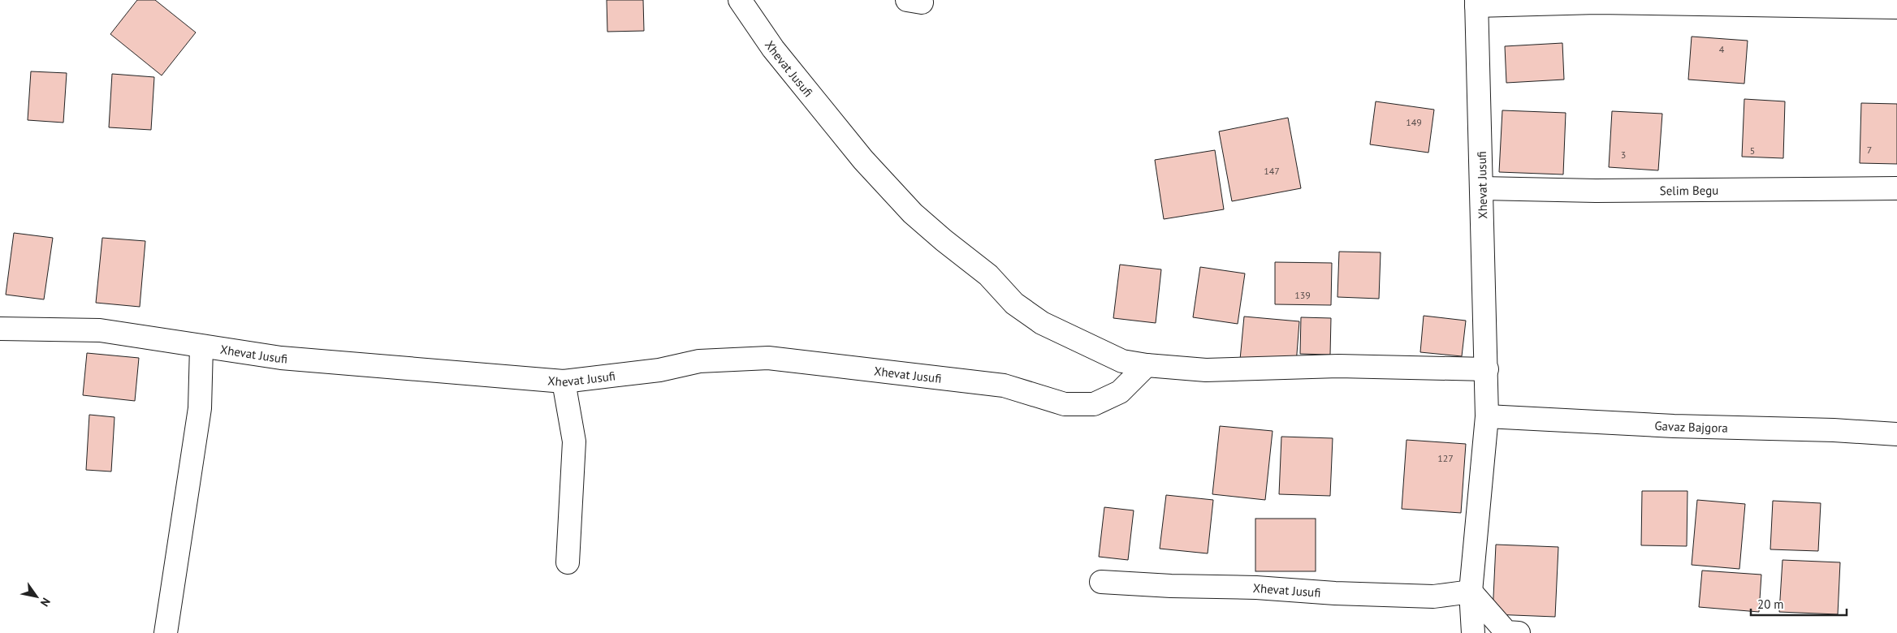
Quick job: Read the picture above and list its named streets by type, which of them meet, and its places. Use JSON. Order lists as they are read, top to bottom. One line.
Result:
{"streets":{"street":["Xhevat Jusufi","Selim Begu","Gavaz Bajgora"]},"crossings":[["Xhevat Jusufi","Selim Begu"],["Xhevat Jusufi","Gavaz Bajgora"]],"house_numbers":["4","149","7","5","3","147","139","127"],"scale_bar":"20 m","north":"bottom right"}
